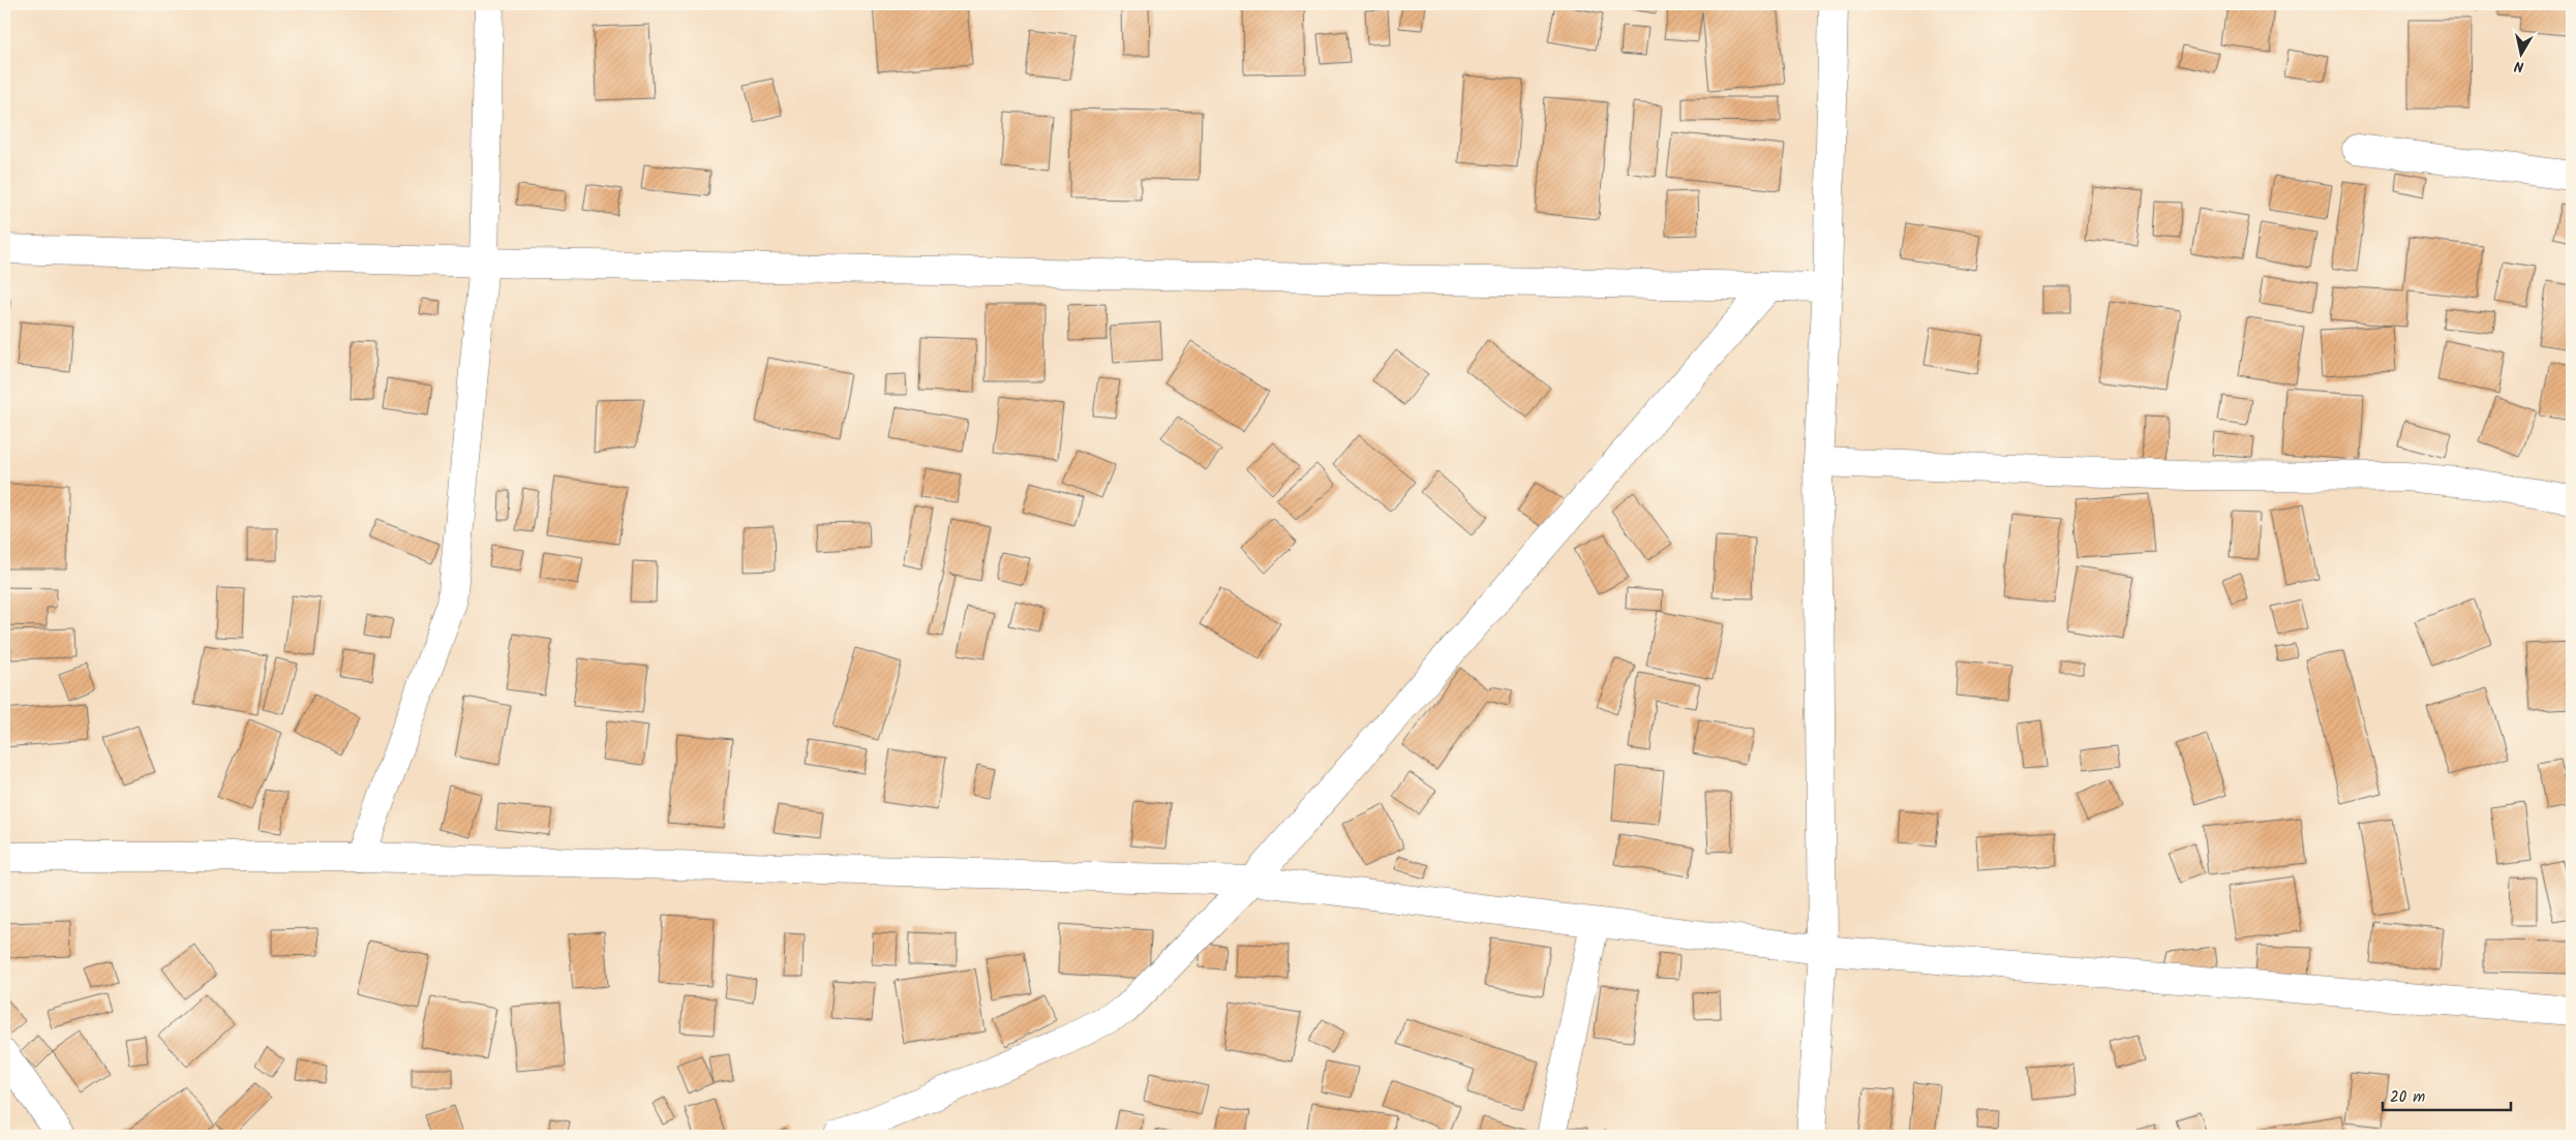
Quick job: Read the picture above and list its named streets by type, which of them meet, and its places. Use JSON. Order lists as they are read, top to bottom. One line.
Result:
{"scale_bar":"20 m","north":"bottom"}
